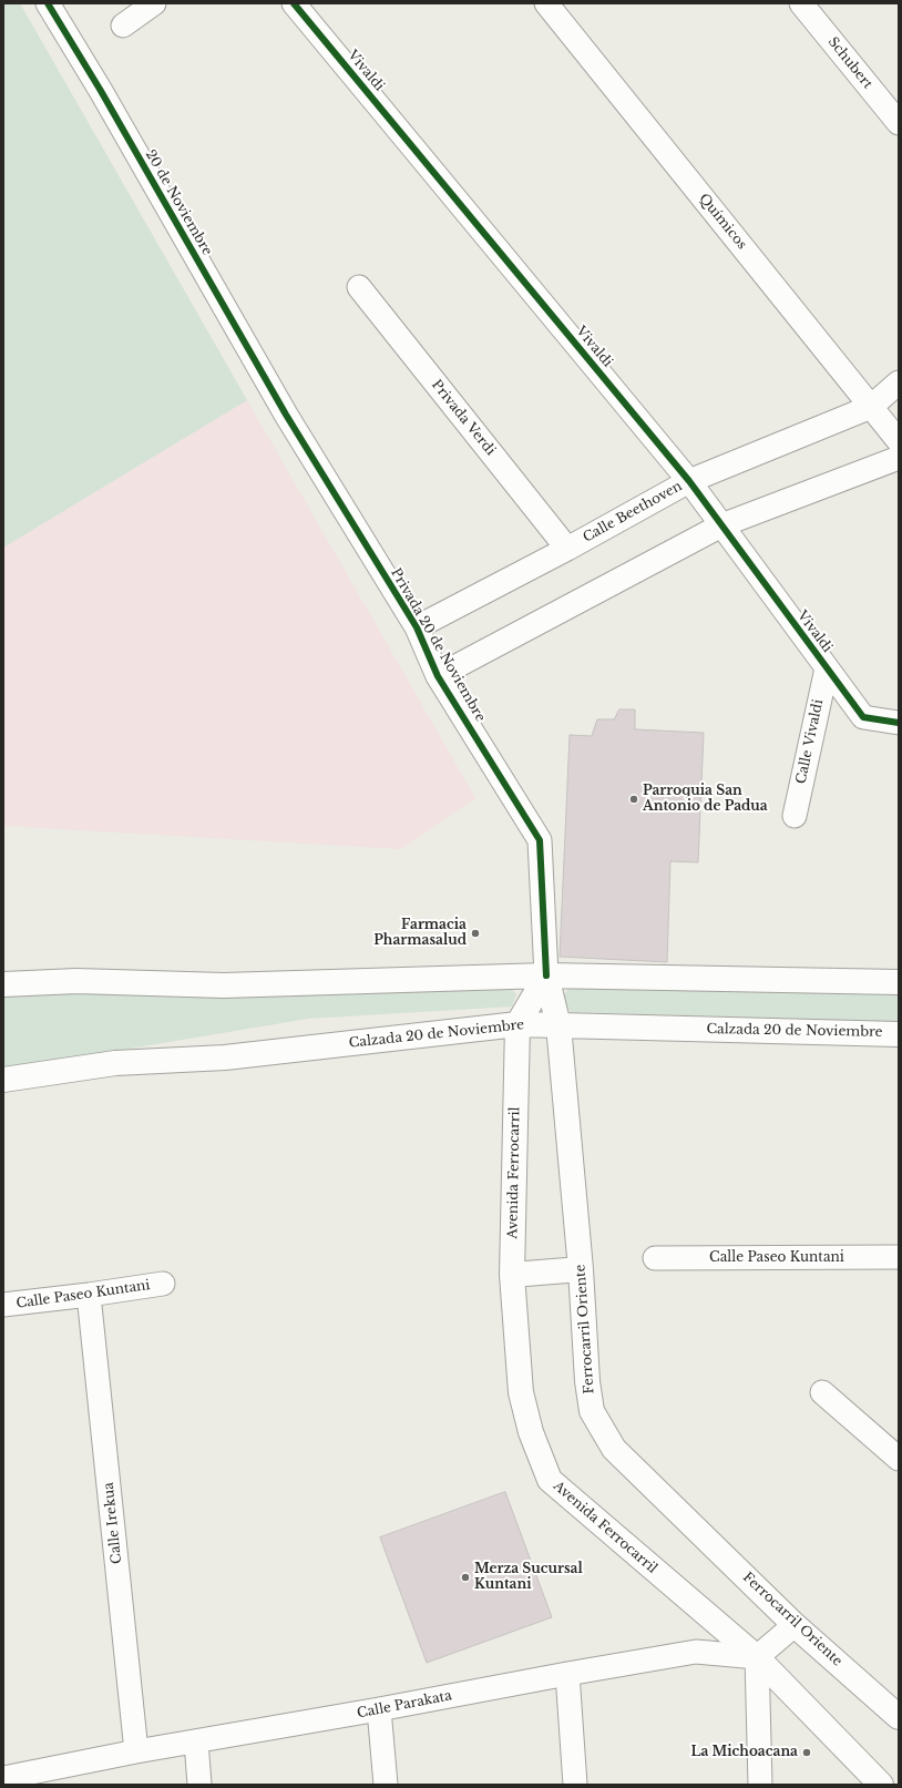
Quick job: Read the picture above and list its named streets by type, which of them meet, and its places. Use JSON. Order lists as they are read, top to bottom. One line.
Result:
{"streets":{"main road":["Calzada 20 de Noviembre","Avenida Ferrocarril","Ferrocarril Oriente"],"street":["Schubert","Vivaldi","20 de Noviembre","Químicos","Privada Verdi","Calle Beethoven","Privada 20 de Noviembre","Calle Vivaldi","Calle Paseo Kuntani","Calle Irekua","Calle Parakata"]},"crossings":[["Vivaldi","Calle Beethoven"],["Vivaldi","Calle Vivaldi"],["20 de Noviembre","Privada 20 de Noviembre"],["Químicos","Calle Beethoven"],["Privada Verdi","Calle Beethoven"],["Calle Beethoven","Privada 20 de Noviembre"],["Privada 20 de Noviembre","Avenida Ferrocarril"],["Privada 20 de Noviembre","Ferrocarril Oriente"],["Calzada 20 de Noviembre","Avenida Ferrocarril"],["Calzada 20 de Noviembre","Ferrocarril Oriente"],["Avenida Ferrocarril","Ferrocarril Oriente"],["Avenida Ferrocarril","Calle Parakata"],["Calle Paseo Kuntani","Calle Irekua"],["Calle Irekua","Calle Parakata"]],"places":["Parroquia San Antonio de Padua","Farmacia Pharmasalud","Merza Sucursal Kuntani","La Michoacana"]}
